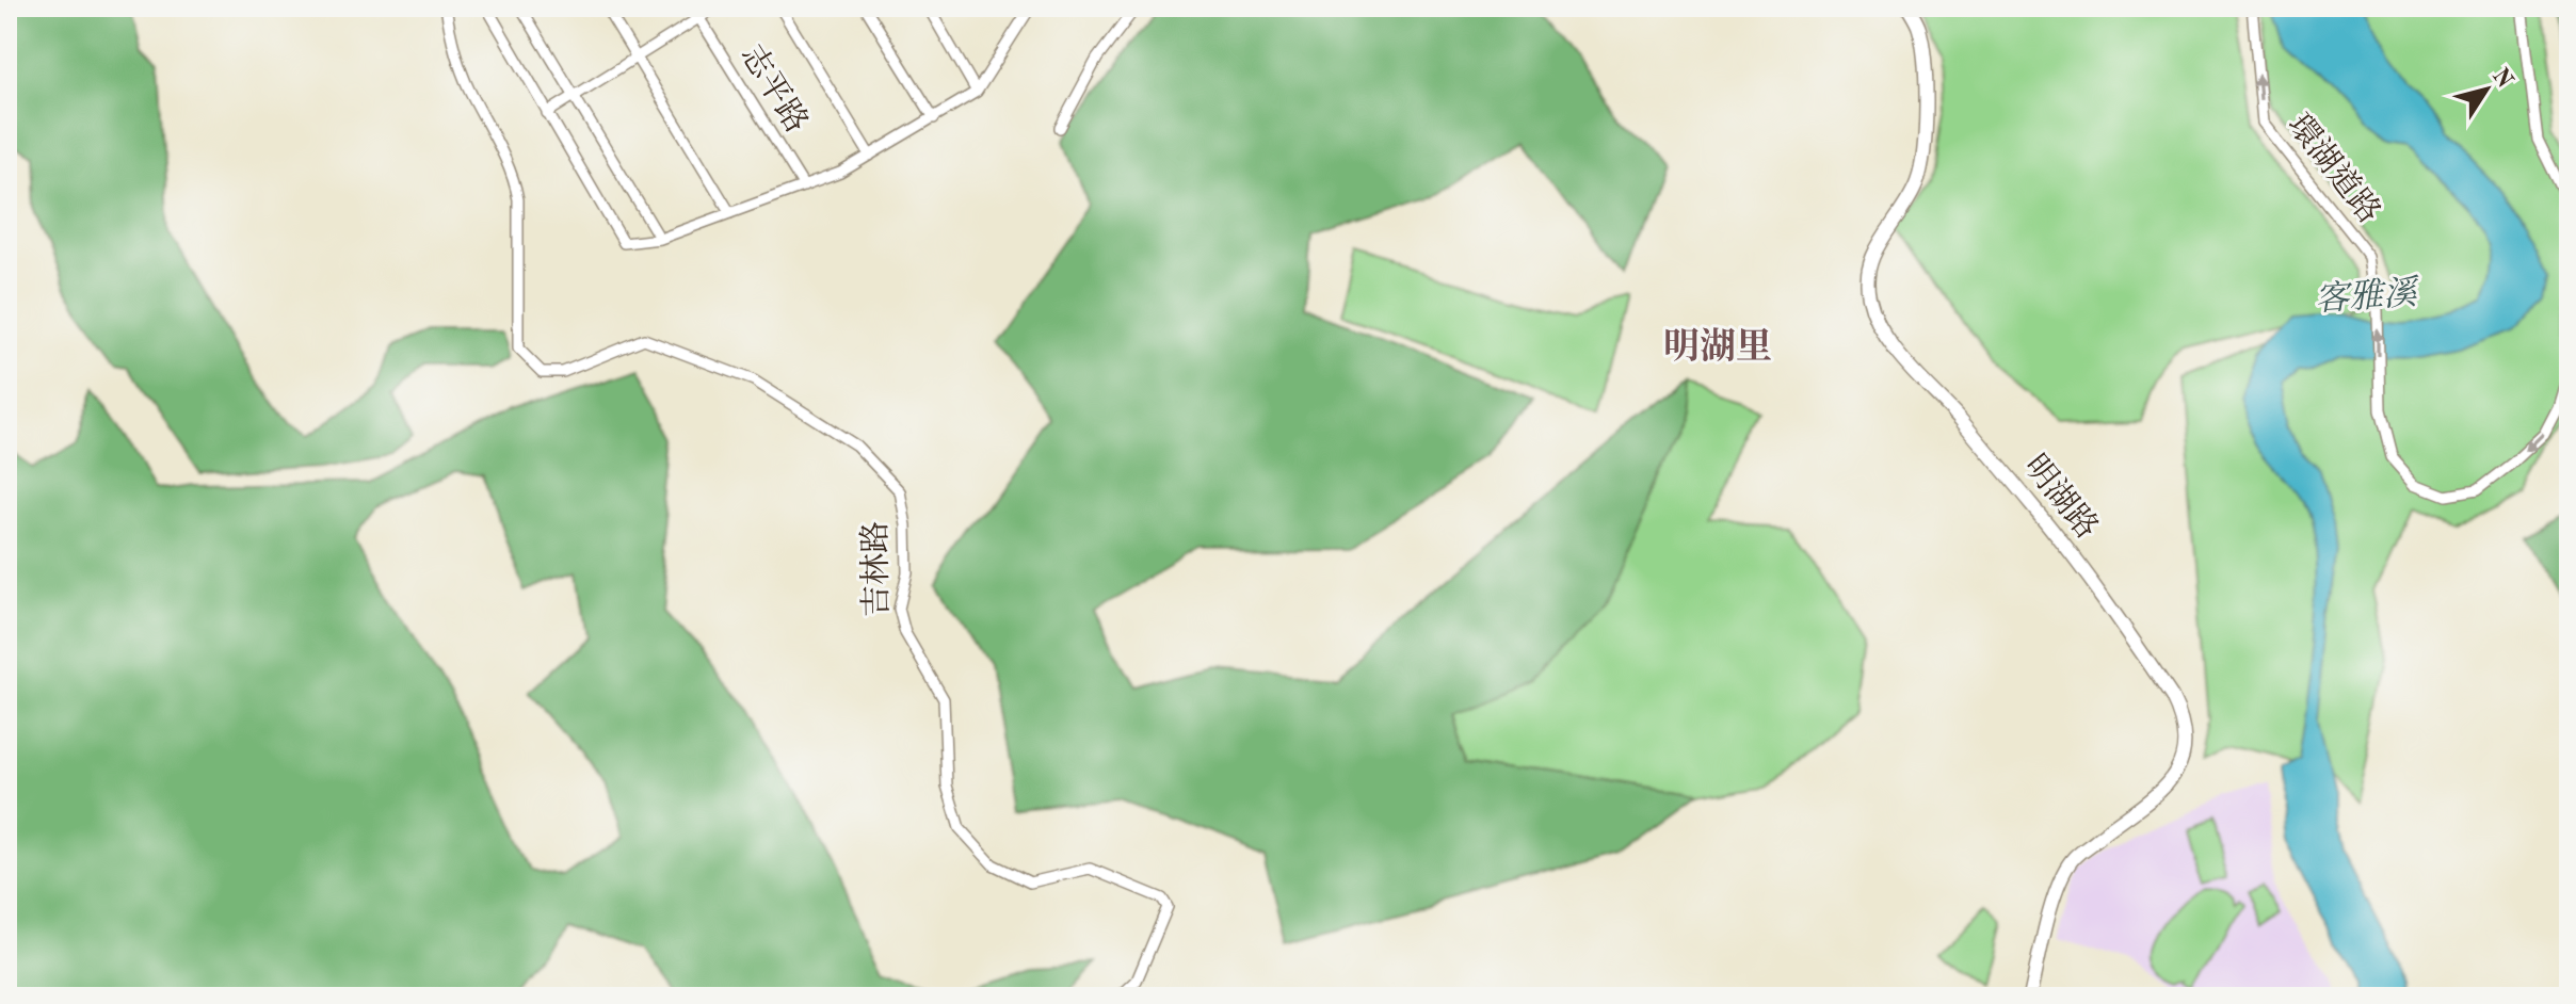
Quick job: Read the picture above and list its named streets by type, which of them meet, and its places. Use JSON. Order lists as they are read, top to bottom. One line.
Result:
{"streets":{"street":["志平路","環湖道路","明湖路","吉林路"]},"districts":["明湖里"],"water":["客雅溪"],"north":"top right"}
